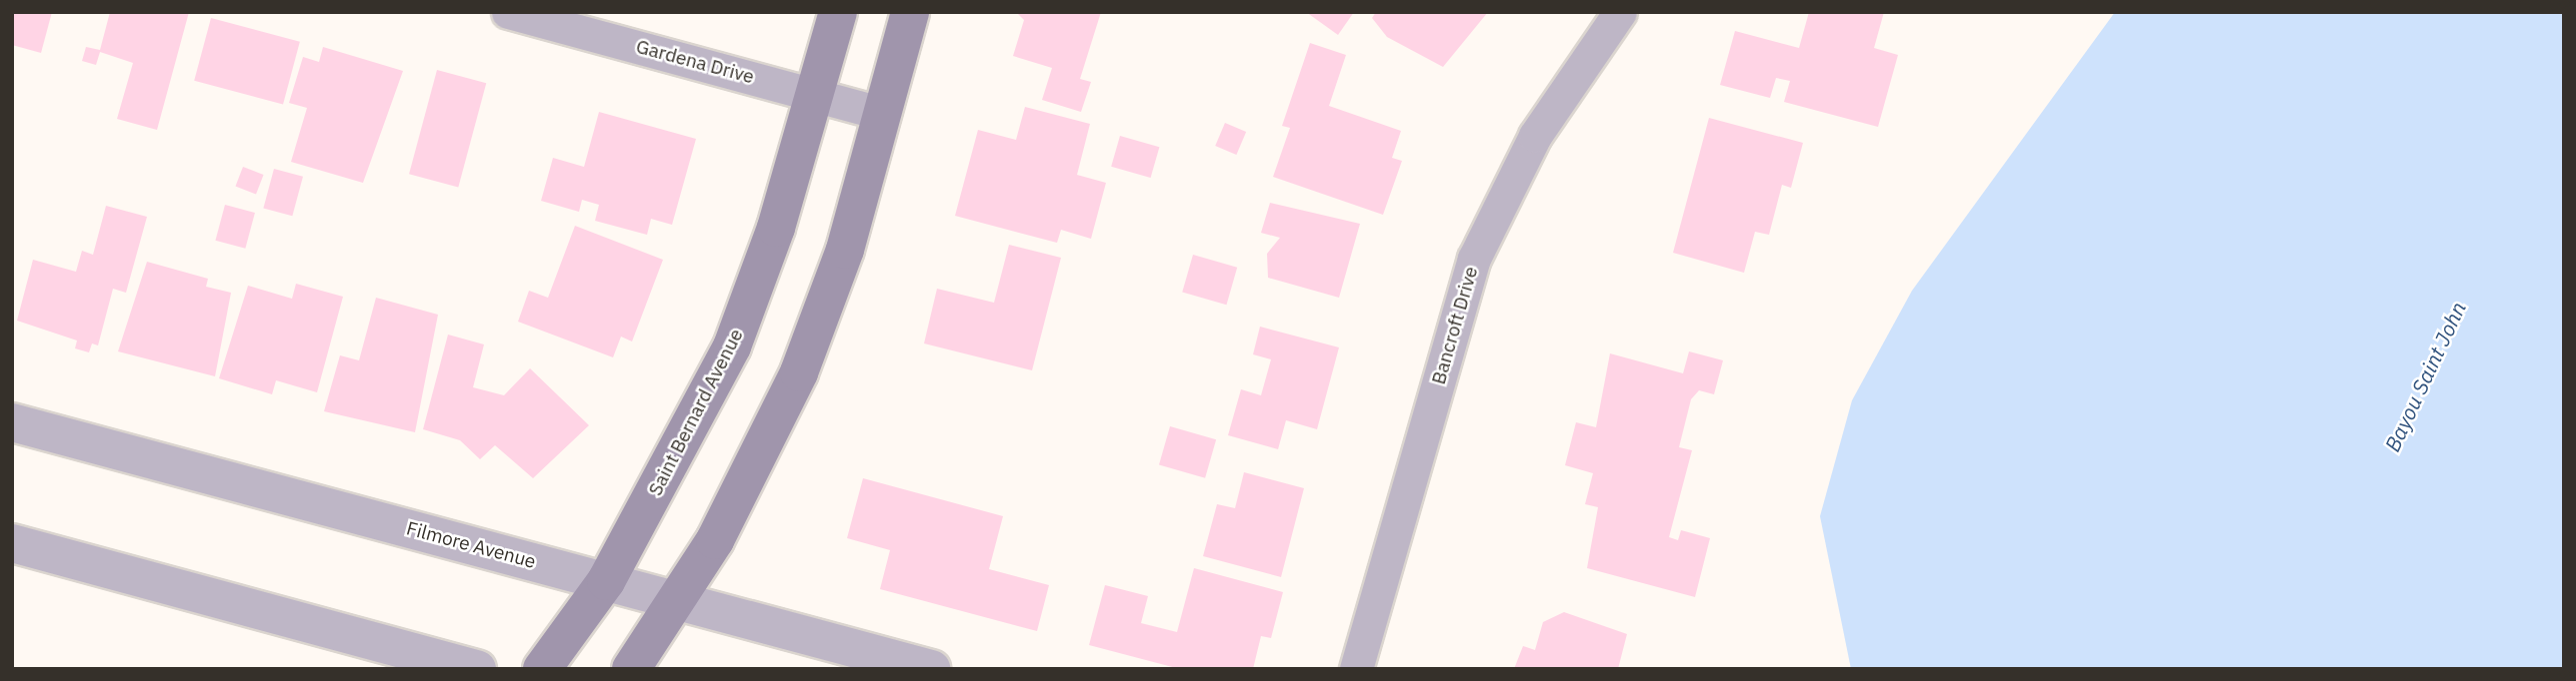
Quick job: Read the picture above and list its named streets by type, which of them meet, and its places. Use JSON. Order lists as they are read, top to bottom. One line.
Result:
{"streets":{"main road":["Saint Bernard Avenue"],"street":["Gardena Drive","Bancroft Drive","Filmore Avenue"]},"crossings":[["Gardena Drive","Saint Bernard Avenue"],["Saint Bernard Avenue","Filmore Avenue"]],"water":["Bayou Saint John"]}
